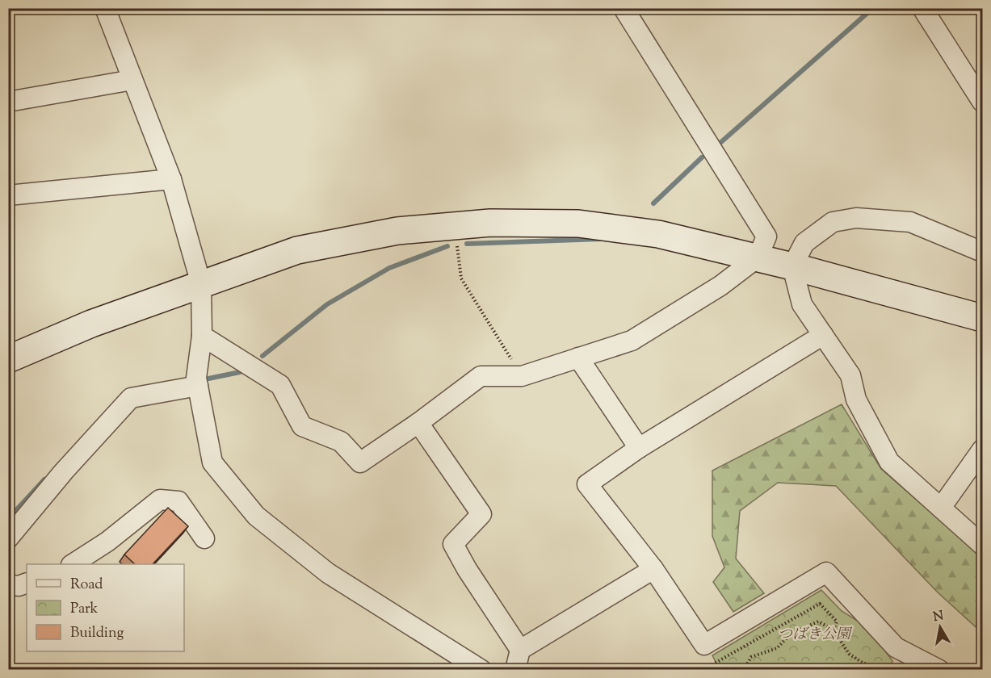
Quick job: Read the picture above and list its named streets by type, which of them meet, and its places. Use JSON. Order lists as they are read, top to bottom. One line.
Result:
{"parks":["つばき公園"],"legend":["Road","Park","Building"],"north":"top"}
